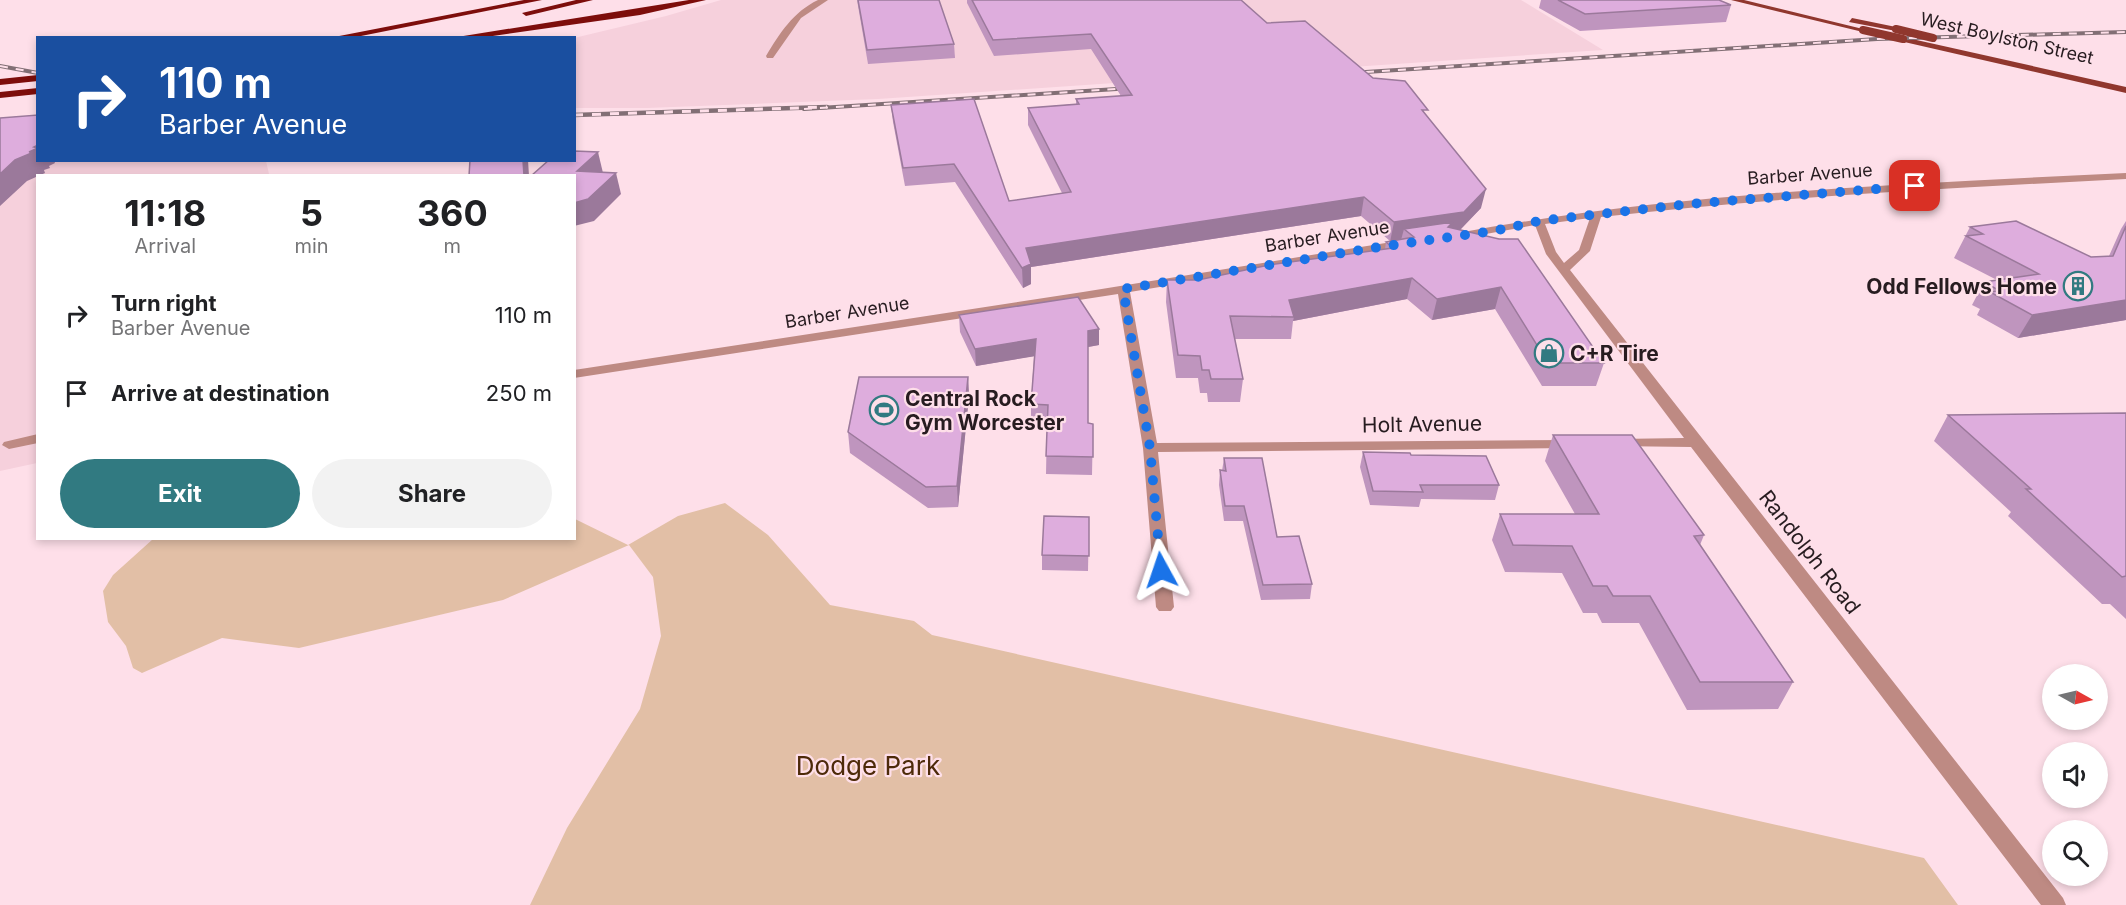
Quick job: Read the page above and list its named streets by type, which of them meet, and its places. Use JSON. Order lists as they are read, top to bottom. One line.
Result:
{"streets":{"main road":["West Boylston Street"],"street":["Barber Avenue","Holt Avenue","Randolph Road"]},"crossings":[["Barber Avenue","Randolph Road"],["Holt Avenue","Randolph Road"]],"parks":["Dodge Park"],"places":{"building":["Odd Fellows Home"],"shop":["C+R Tire"],"sports":["Central Rock Gym Worcester"]},"north":"right","page":{"turn":["110 m","Barber Avenue"],"eta":["11:18","Arrival","5","min","360","m"],"list":[{"name":"Turn right","note":"Barber Avenue","value":"110 m"},{"name":"Arrive at destination","value":"250 m"}],"buttons":["Exit","Share"]}}
